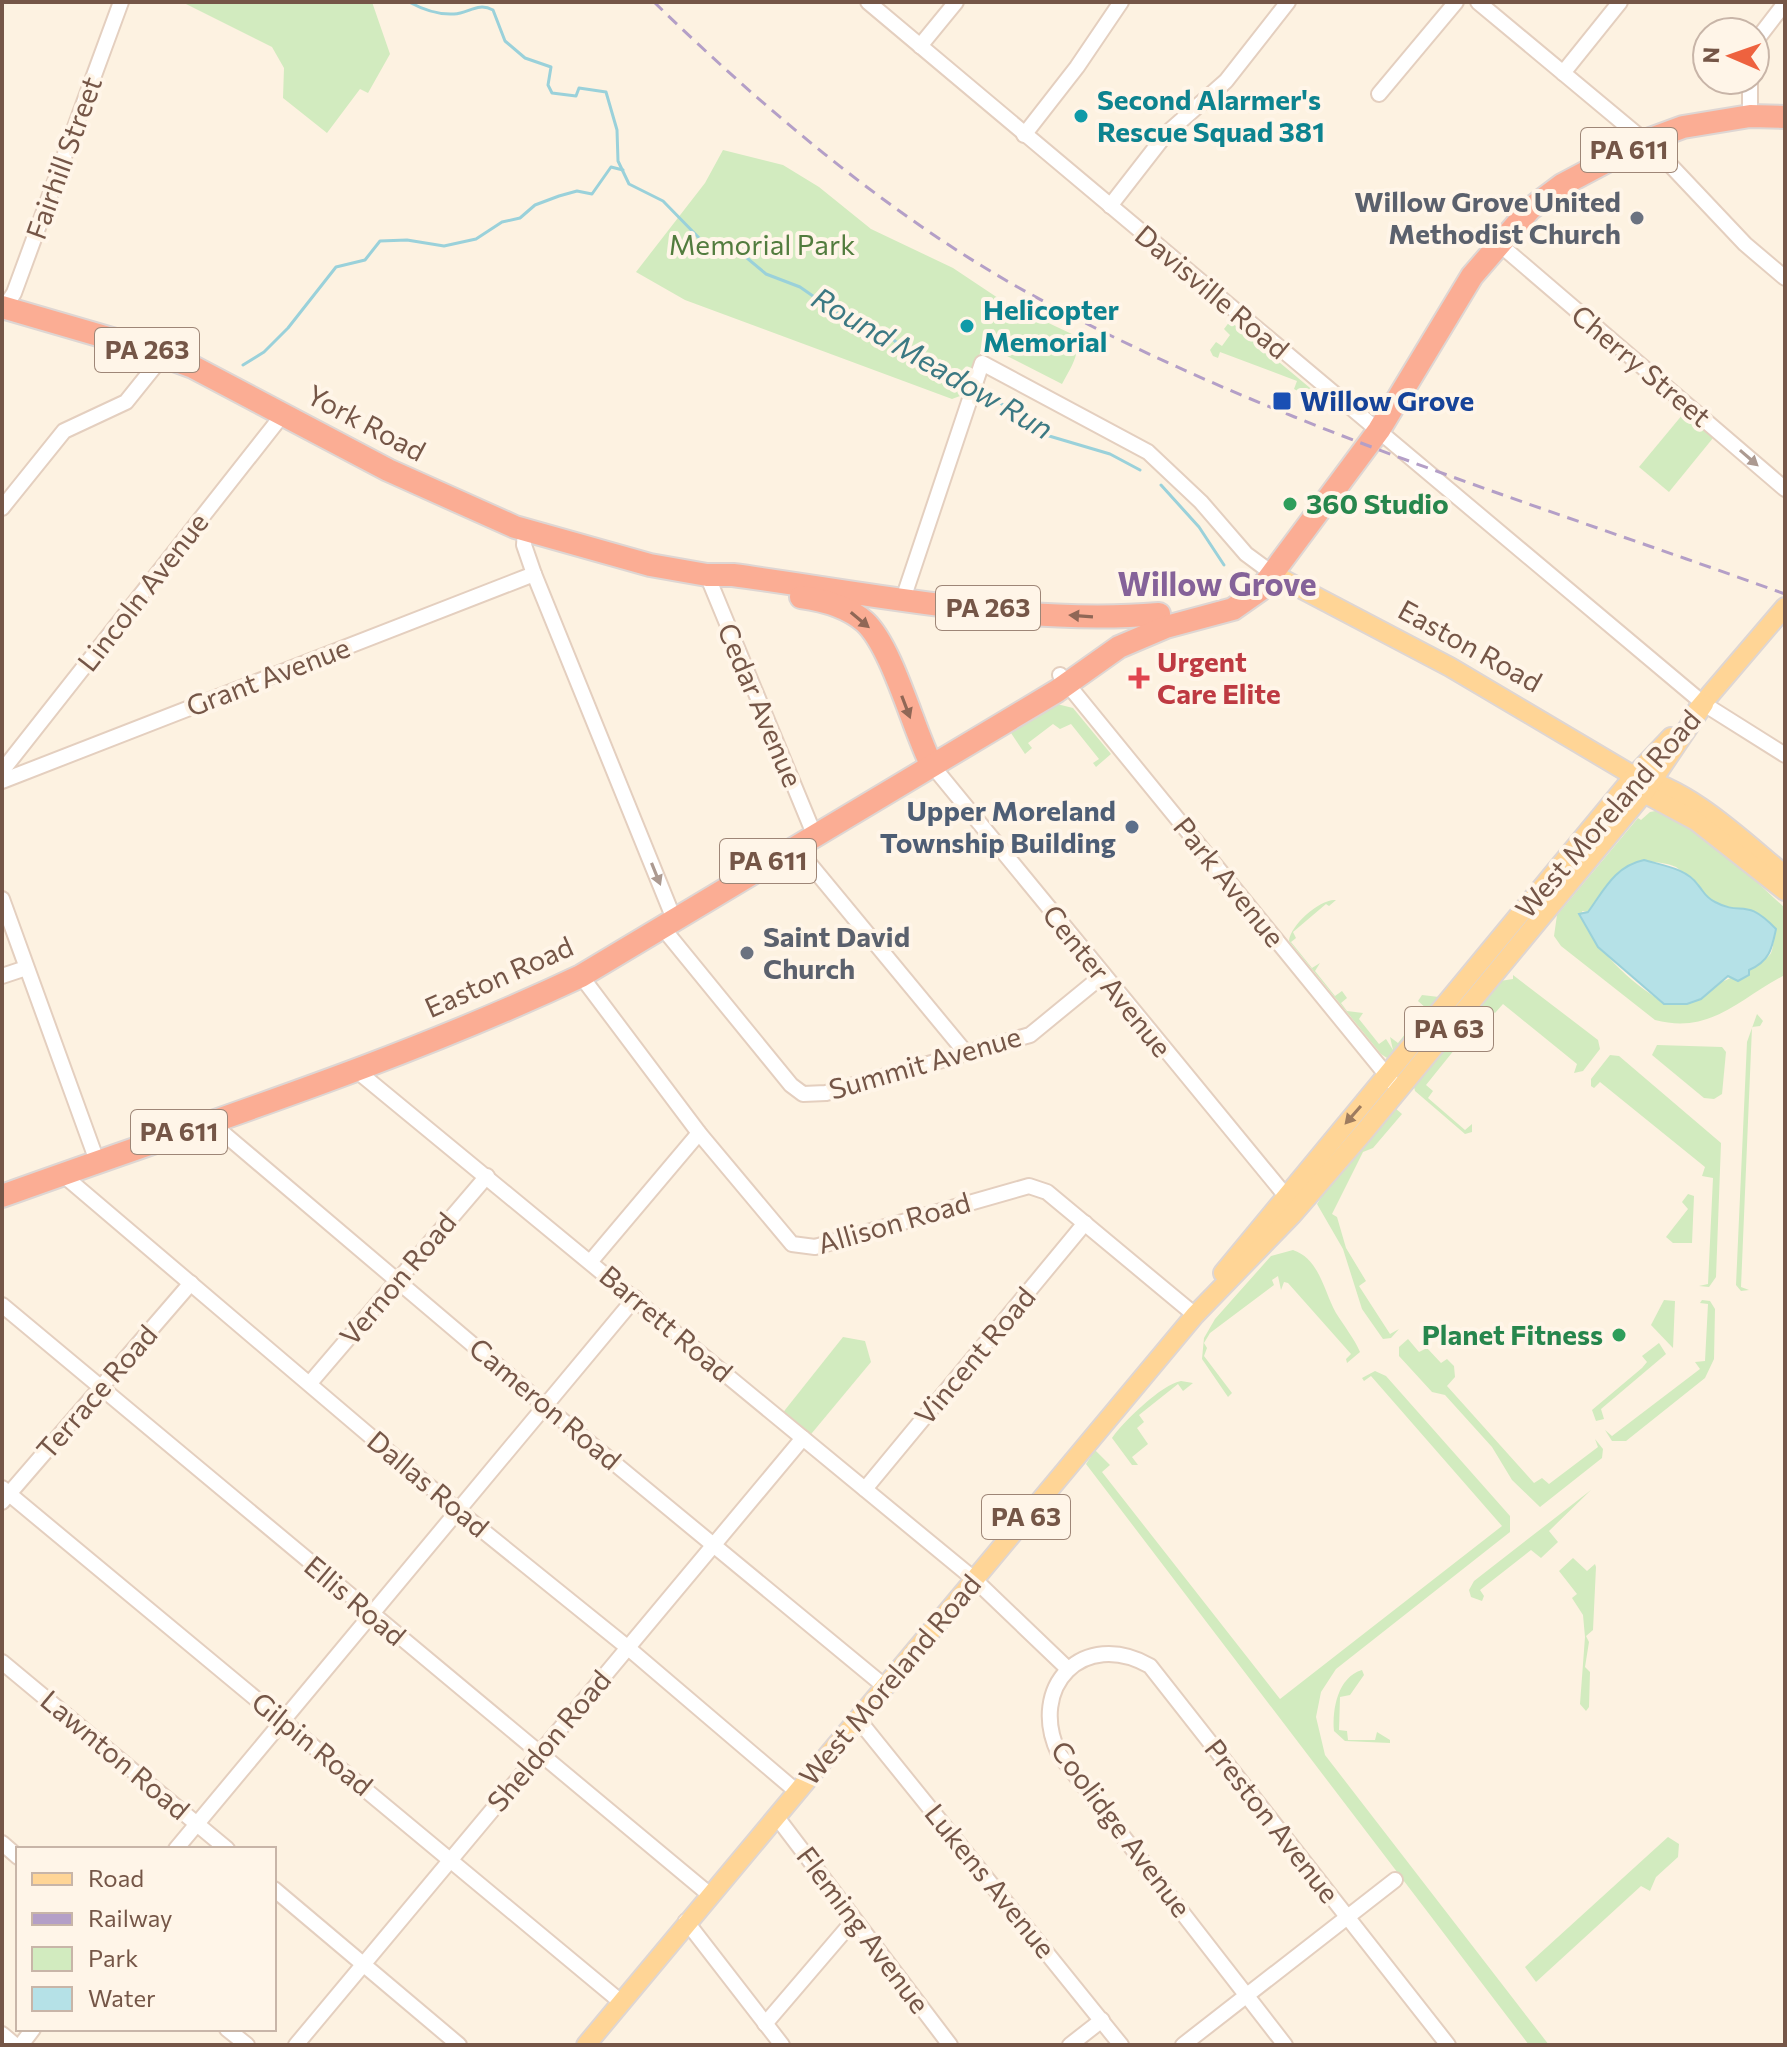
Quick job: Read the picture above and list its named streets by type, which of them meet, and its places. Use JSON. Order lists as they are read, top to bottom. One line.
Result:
{"streets":{"highway":["PA 611","PA 263","York Road","Easton Road"],"main road":["West Moreland Road","PA 63"],"street":["Fairhill Street","Davisville Road","Cherry Street","Lincoln Avenue","Grant Avenue","Cedar Avenue","Park Avenue","Center Avenue","Summit Avenue","Allison Road","Vernon Road","Barrett Road","Vincent Road","Terrace Road","Cameron Road","Dallas Road","Ellis Road","Sheldon Road","Gilpin Road","Lawnton Road","Preston Avenue","Coolidge Avenue","Lukens Avenue","Fleming Avenue"]},"crossings":[["PA 611","Davisville Road"],["PA 611","Cherry Street"],["PA 611","Easton Road"],["Fairhill Street","York Road"],["Davisville Road","West Moreland Road"],["Davisville Road","PA 63"],["York Road","Lincoln Avenue"],["York Road","Easton Road"],["York Road","Cedar Avenue"],["York Road","Center Avenue"],["York Road","Summit Avenue"],["Easton Road","Cedar Avenue"],["Easton Road","West Moreland Road"],["Easton Road","Park Avenue"],["Easton Road","Center Avenue"],["Easton Road","Summit Avenue"],["Easton Road","Allison Road"],["Easton Road","Barrett Road"],["Easton Road","Cameron Road"],["Easton Road","Dallas Road"],["Grant Avenue","Summit Avenue"],["Cedar Avenue","Summit Avenue"],["West Moreland Road","Park Avenue"],["West Moreland Road","Center Avenue"],["West Moreland Road","PA 63"],["West Moreland Road","Allison Road"],["West Moreland Road","Barrett Road"],["West Moreland Road","Cameron Road"],["West Moreland Road","Dallas Road"],["West Moreland Road","Ellis Road"],["West Moreland Road","Gilpin Road"],["West Moreland Road","Lukens Avenue"],["West Moreland Road","Fleming Avenue"],["Center Avenue","Summit Avenue"],["Allison Road","Vincent Road"],["Vernon Road","Barrett Road"],["Vernon Road","Cameron Road"],["Vernon Road","Dallas Road"],["Barrett Road","Vincent Road"],["Barrett Road","Sheldon Road"],["Terrace Road","Dallas Road"],["Terrace Road","Ellis Road"],["Terrace Road","Gilpin Road"],["Cameron Road","Sheldon Road"],["Dallas Road","Sheldon Road"],["Ellis Road","Sheldon Road"],["Sheldon Road","Gilpin Road"],["Preston Avenue","Coolidge Avenue"]],"one_way":["Cherry Street","Summit Avenue"],"districts":["Willow Grove"],"water":["Round Meadow Run"],"parks":["Memorial Park"],"places":{"other":["Second Alarmer's Rescue Squad 381","Willow Grove United Methodist Church","Helicopter Memorial","360 Studio","Upper Moreland Township Building","Saint David Church","Planet Fitness"],"transit":["Willow Grove"],"health":["Urgent Care Elite"]},"legend":["Road","Railway","Park","Water"],"north":"left"}
